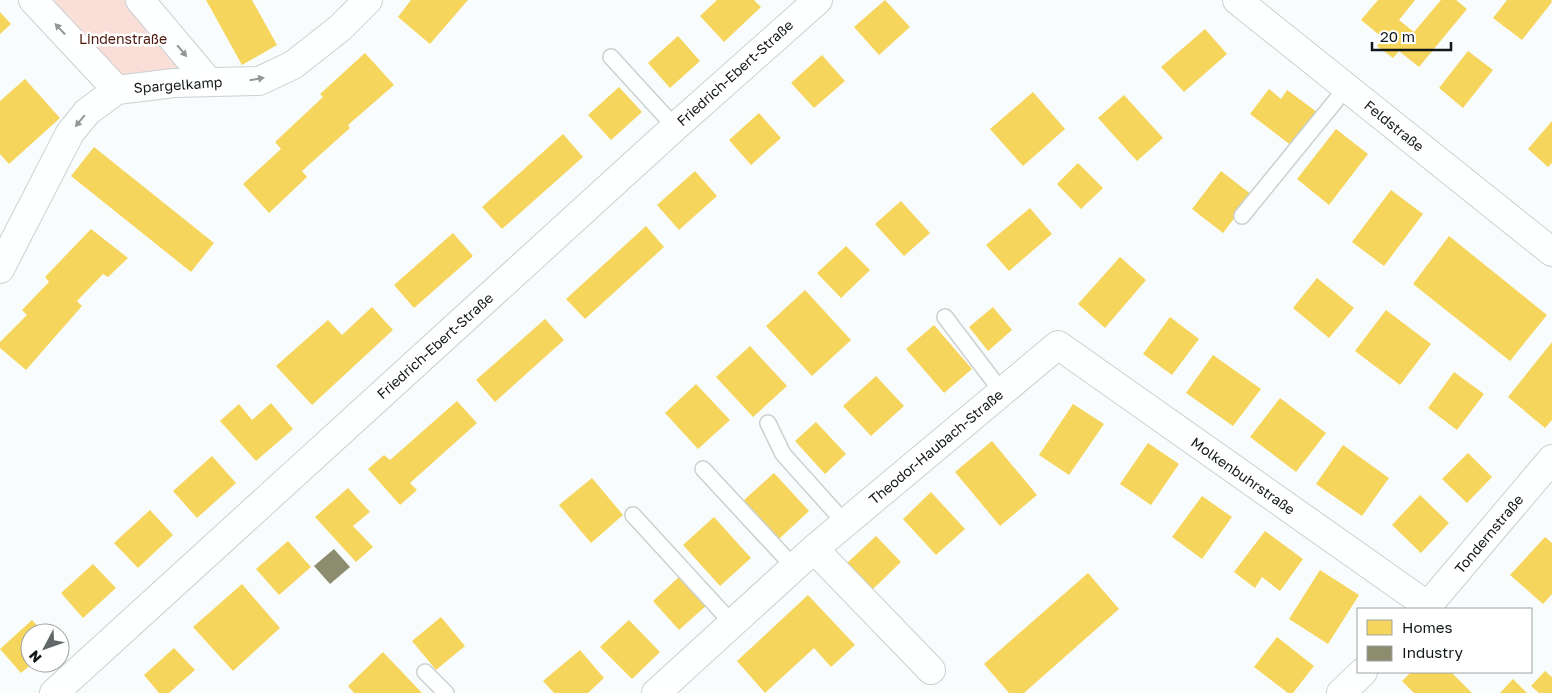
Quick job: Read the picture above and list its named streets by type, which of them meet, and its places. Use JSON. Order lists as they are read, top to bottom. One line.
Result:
{"streets":{"street":["Friedrich-Ebert-Straße","Spargelkamp","Feldstraße","Theodor-Haubach-Straße","Molkenbuhrstraße","Tondernstraße"]},"crossings":[["Theodor-Haubach-Straße","Molkenbuhrstraße"],["Molkenbuhrstraße","Tondernstraße"]],"parks":["Lindenstraße"],"legend":["Homes","Industry"],"scale_bar":"20 m","north":"bottom left"}
